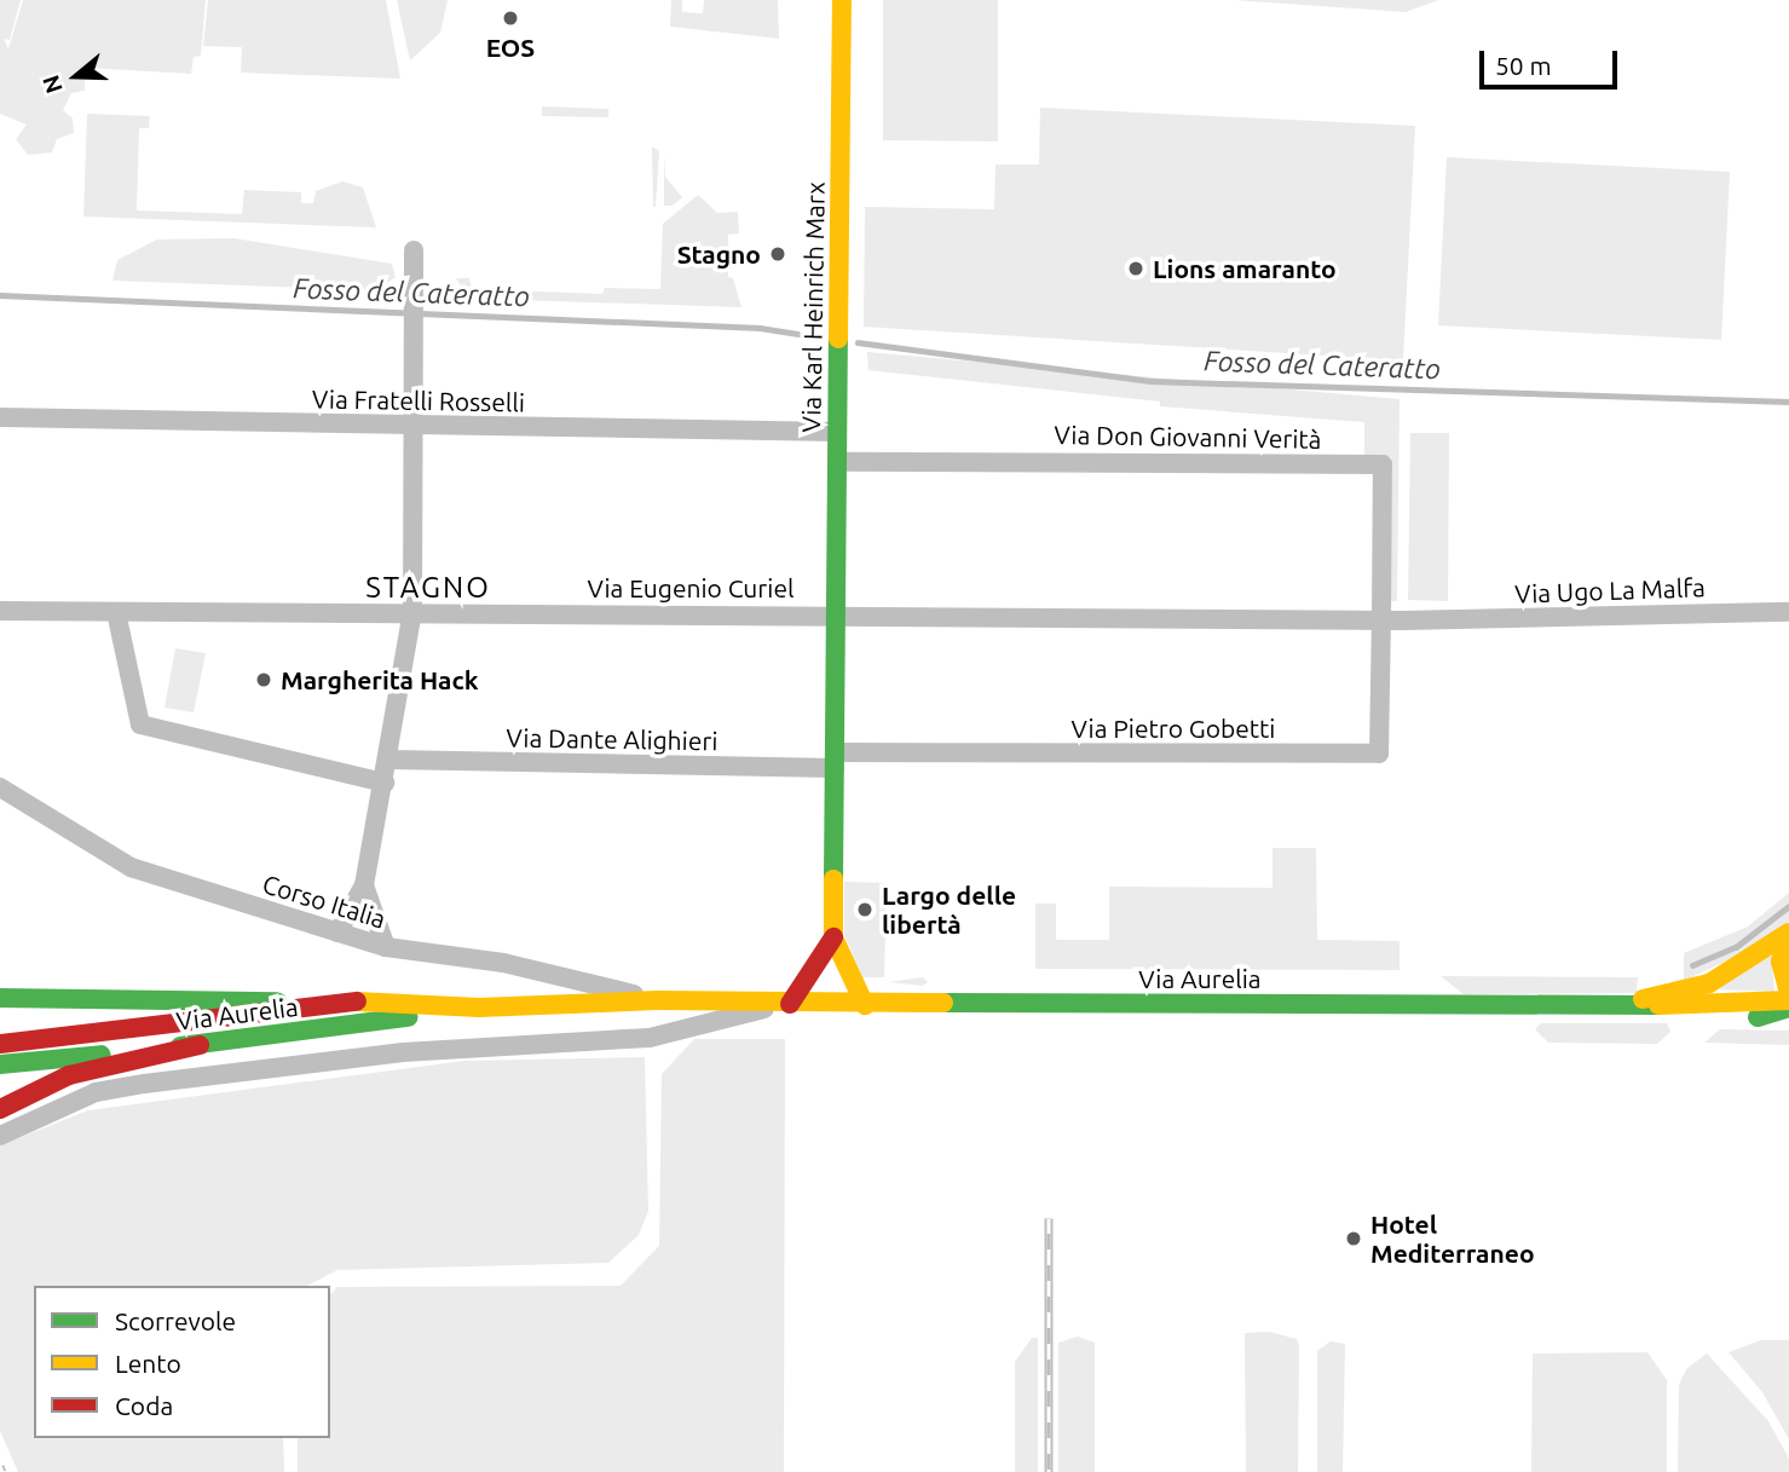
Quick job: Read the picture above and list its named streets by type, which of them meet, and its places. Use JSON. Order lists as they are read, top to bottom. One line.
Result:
{"streets":{"main road":["Via Karl Heinrich Marx","Via Aurelia"],"street":["Via Fratelli Rosselli","Via Don Giovanni Verità","Via Eugenio Curiel","Via Ugo La Malfa","Via Pietro Gobetti","Via Dante Alighieri","Corso Italia"]},"crossings":[["Via Karl Heinrich Marx","Via Fratelli Rosselli"],["Via Karl Heinrich Marx","Via Don Giovanni Verità"],["Via Karl Heinrich Marx","Via Eugenio Curiel"],["Via Karl Heinrich Marx","Via Pietro Gobetti"],["Via Karl Heinrich Marx","Via Dante Alighieri"],["Via Don Giovanni Verità","Via Eugenio Curiel"],["Via Don Giovanni Verità","Via Ugo La Malfa"],["Via Don Giovanni Verità","Via Pietro Gobetti"],["Via Eugenio Curiel","Via Ugo La Malfa"],["Via Eugenio Curiel","Via Pietro Gobetti"],["Via Ugo La Malfa","Via Pietro Gobetti"],["Via Pietro Gobetti","Via Dante Alighieri"],["Corso Italia","Via Aurelia"]],"districts":["STAGNO"],"water":["Fosso del Cateratto"],"places":["EOS","Stagno","Lions amaranto","Margherita Hack","Largo delle libertà","Hotel Mediterraneo"],"legend":["Scorrevole","Lento","Coda"],"scale_bar":"50 m","north":"left"}
